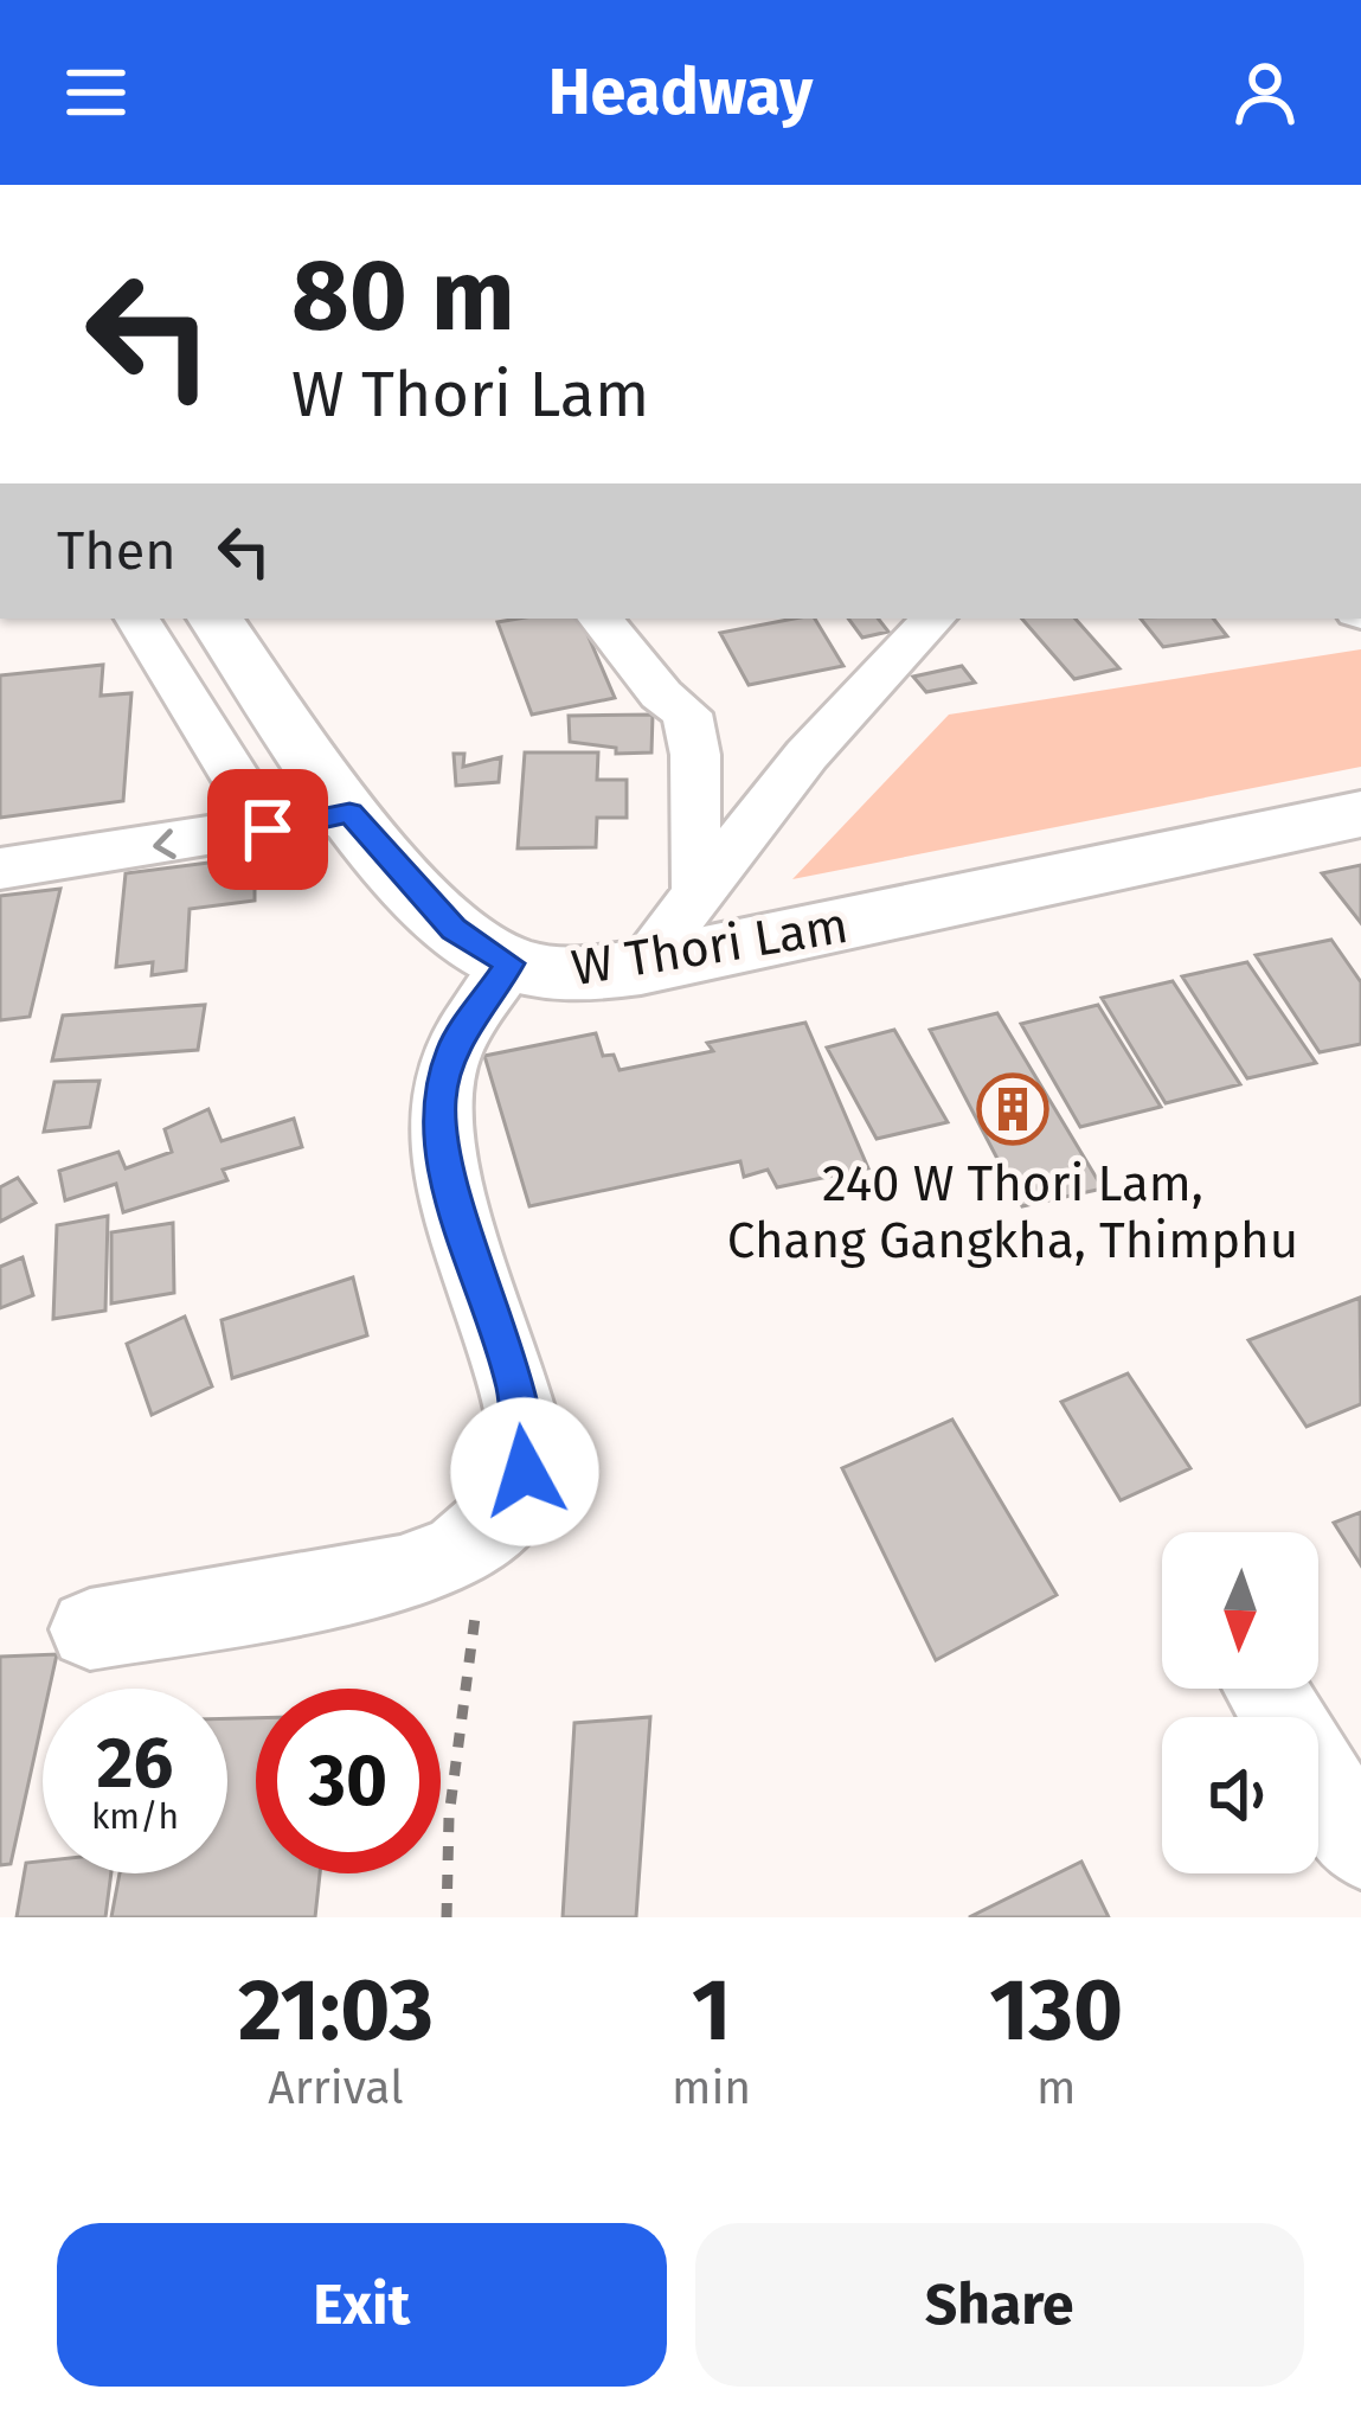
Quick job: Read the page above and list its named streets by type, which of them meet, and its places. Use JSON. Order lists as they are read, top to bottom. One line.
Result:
{"streets":{"main road":["W Thori Lam"]},"places":{"building":["240 W Thori Lam, Chang Gangkha, Thimphu"]},"north":"bottom","page":{"header":"Headway","turn":["80 m","W Thori Lam"],"then":"Then","speed":"26 km/h","limit":"30","eta":["21:03","Arrival","1","min","130","m"],"buttons":["Exit","Share"]}}
